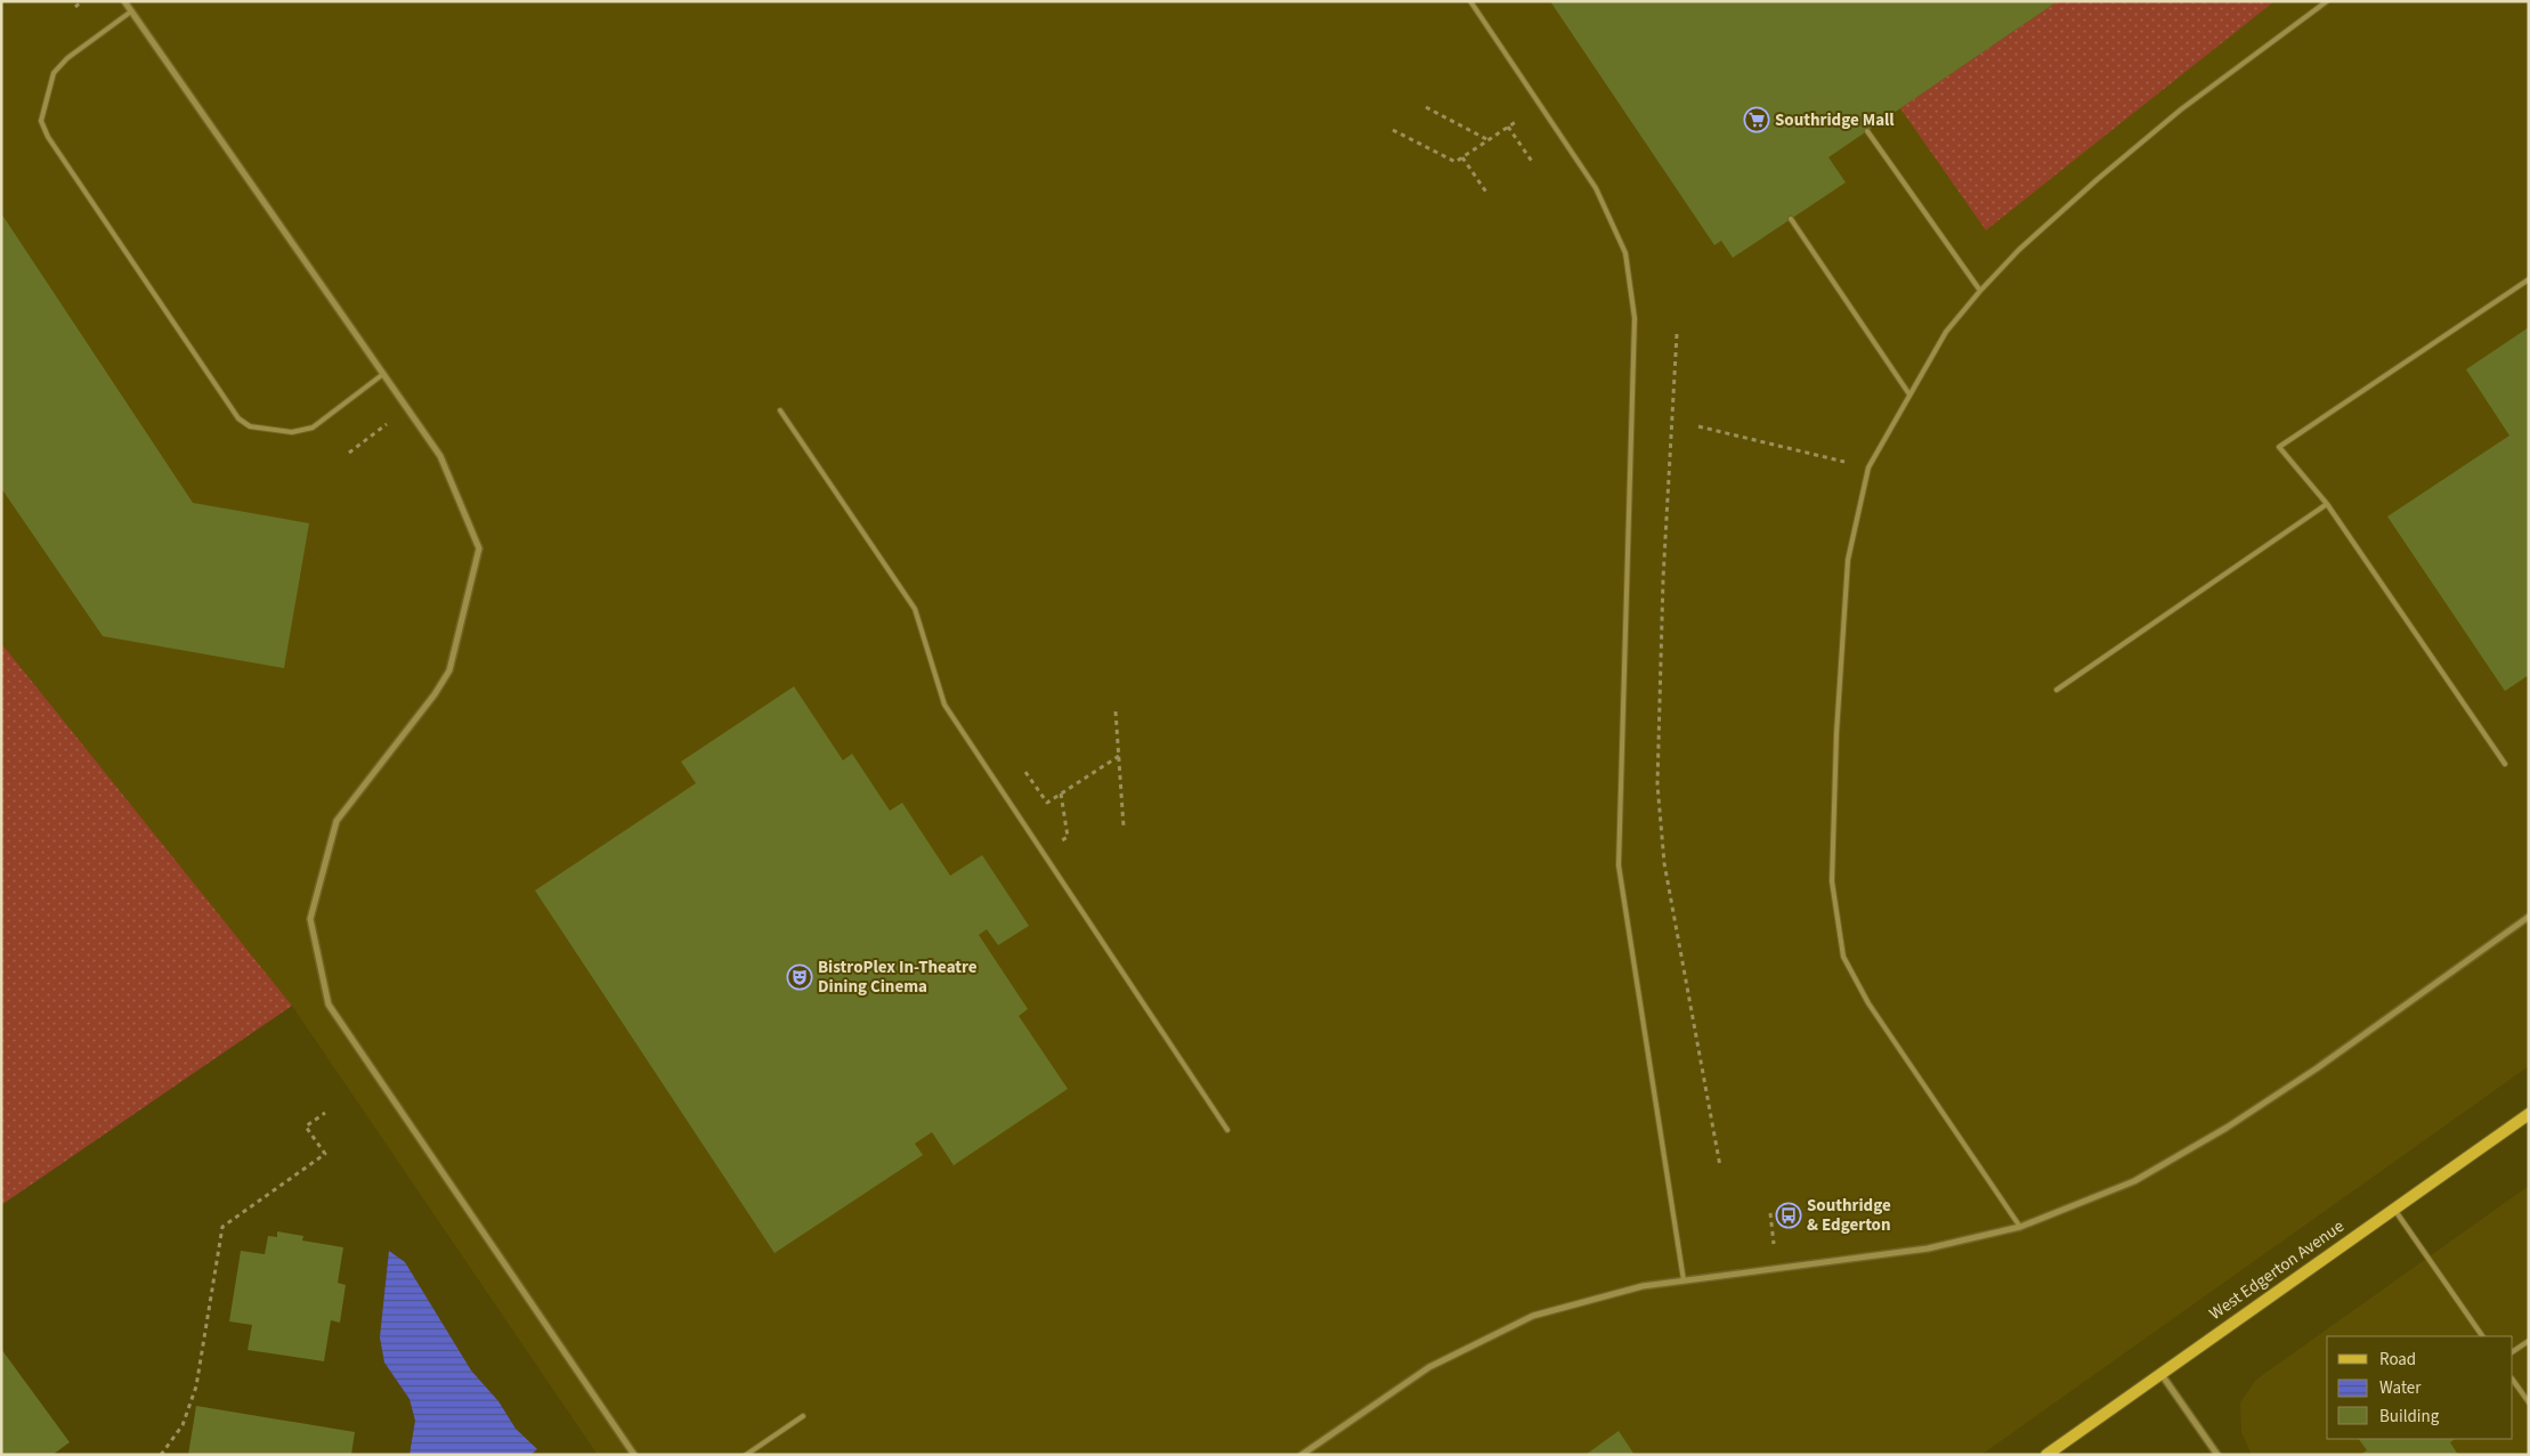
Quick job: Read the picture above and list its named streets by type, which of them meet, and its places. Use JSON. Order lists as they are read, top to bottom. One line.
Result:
{"streets":{"street":["West Edgerton Avenue"]},"places":{"supermarket":["Southridge Mall"],"theatre":["BistroPlex In-Theatre Dining Cinema"],"bus stop":["Southridge & Edgerton"]},"legend":["Road","Water","Building"]}
